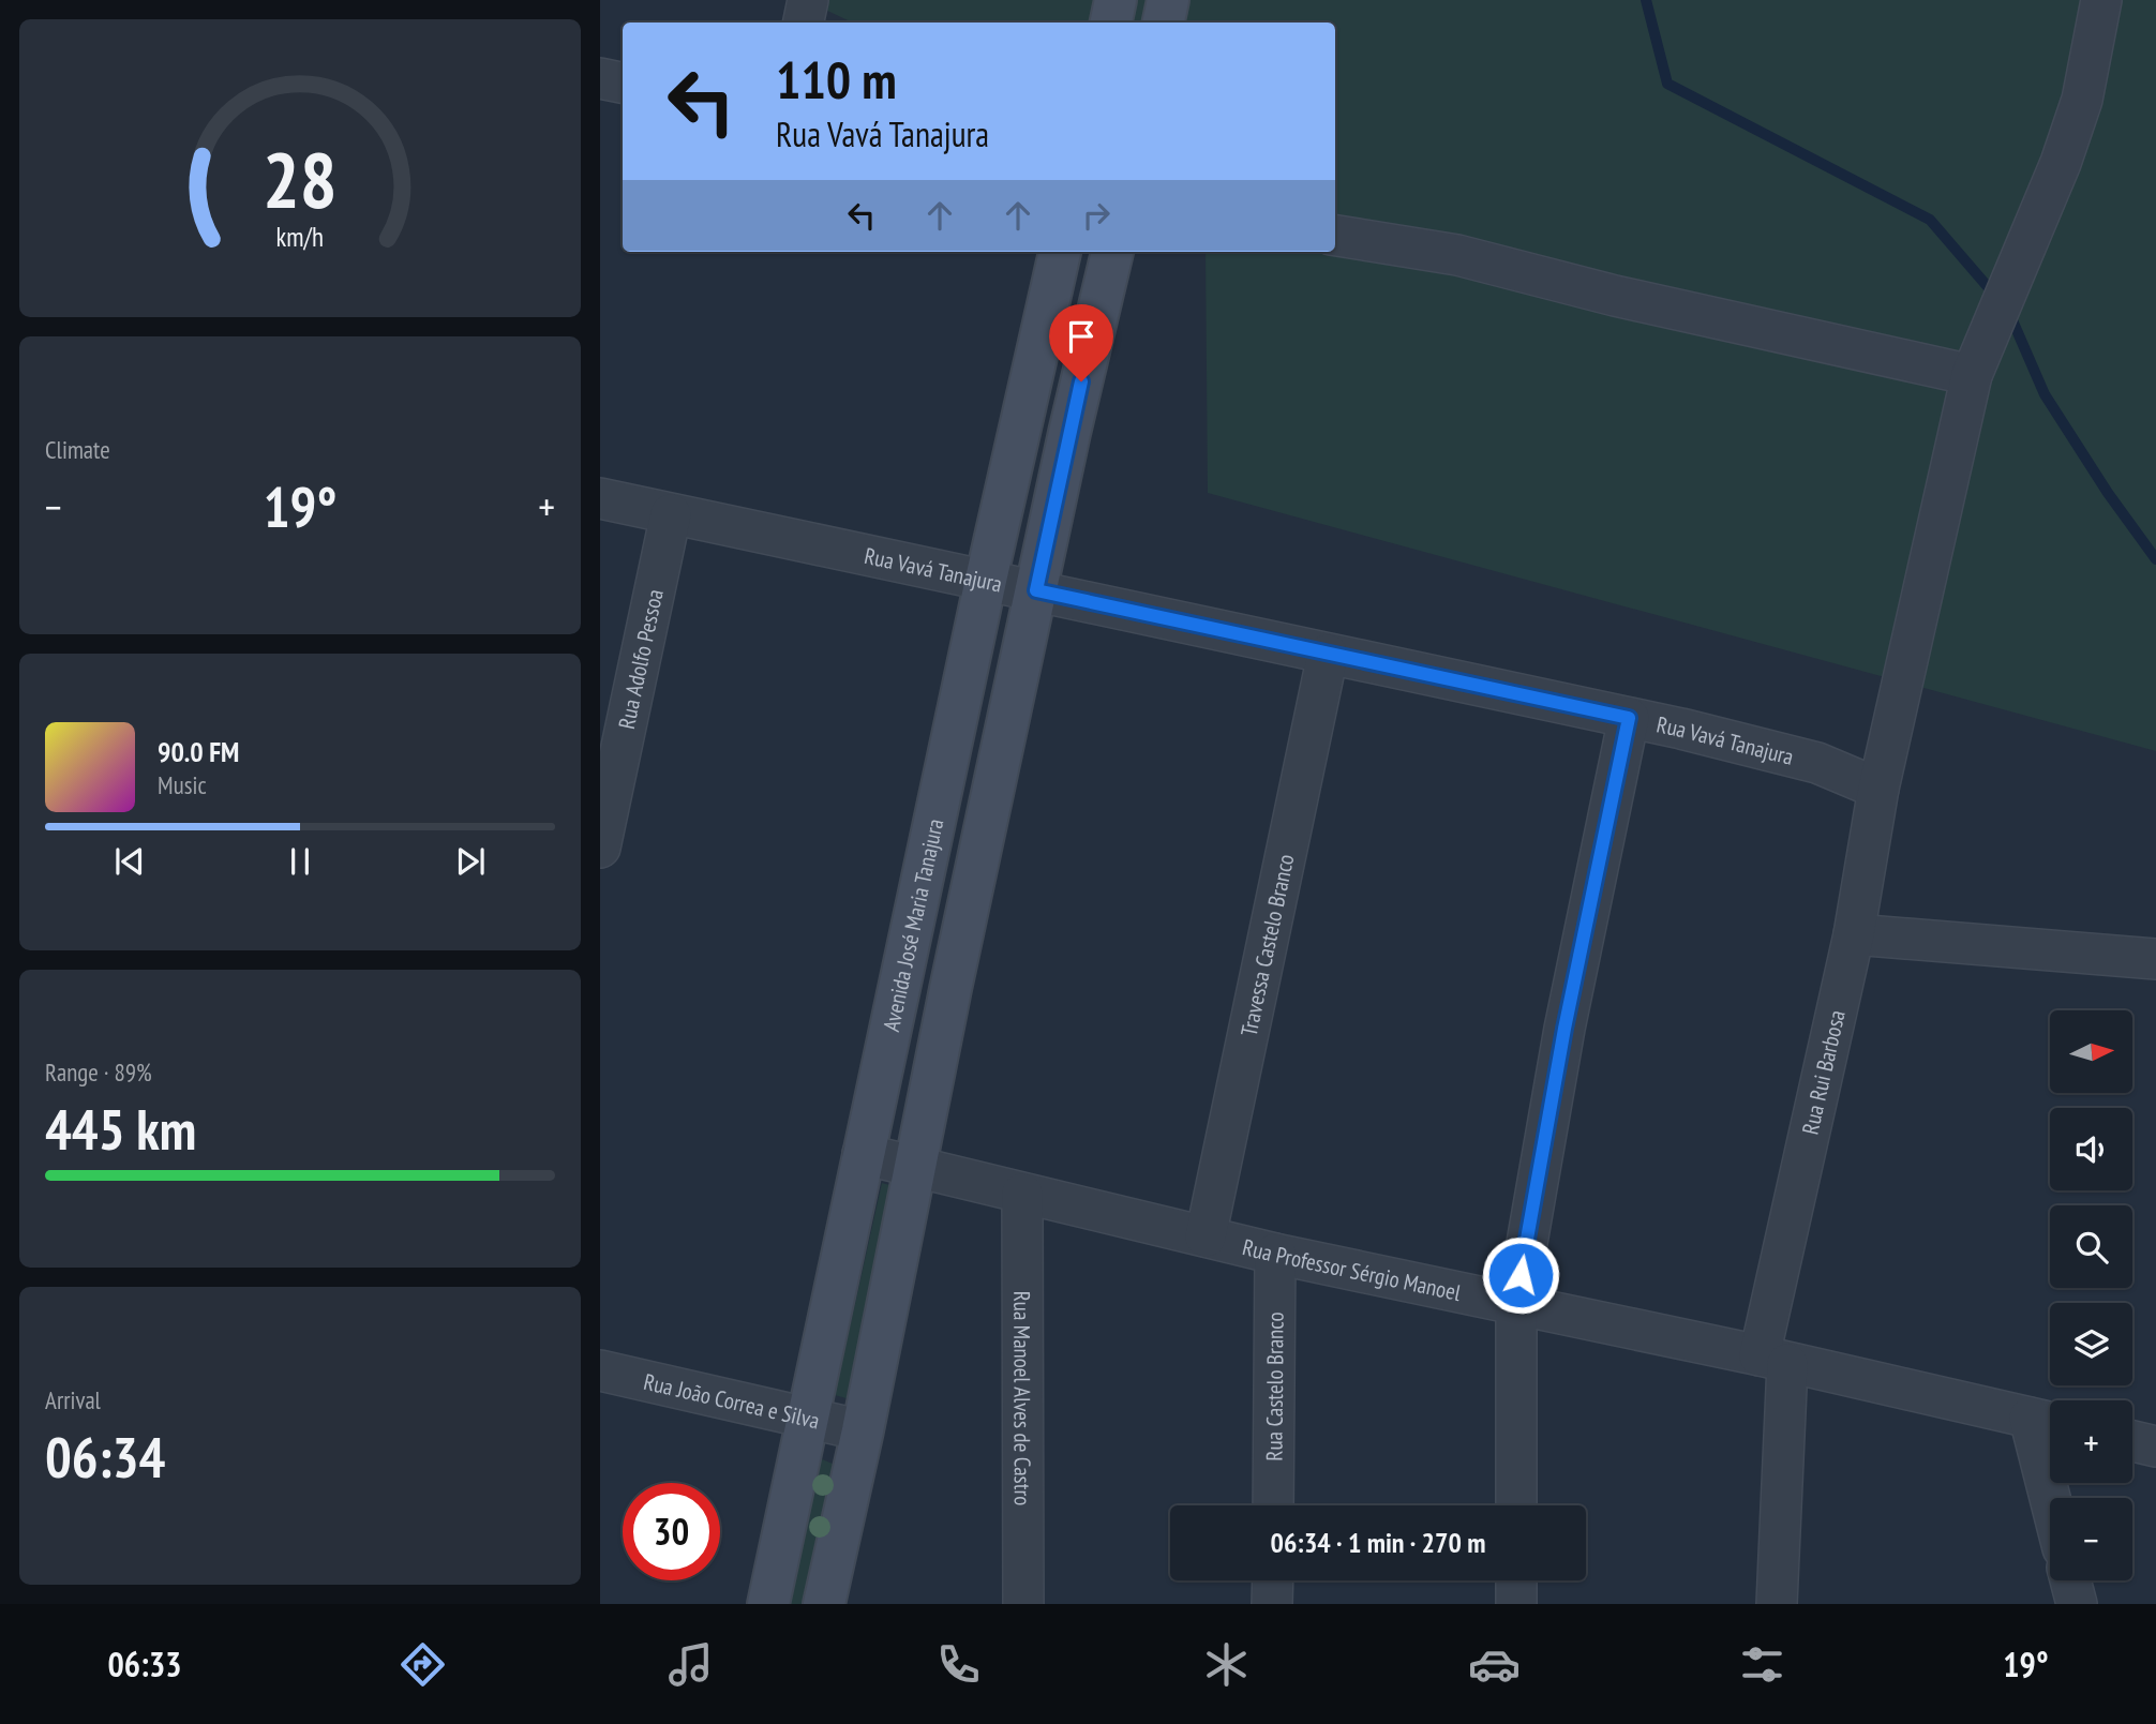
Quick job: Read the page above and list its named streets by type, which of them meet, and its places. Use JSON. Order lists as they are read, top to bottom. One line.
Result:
{"streets":{"street":["Rua Vavá Tanajura","Rua Adolfo Pessoa","Avenida José Maria Tanajura","Travessa Castelo Branco","Rua Rui Barbosa","Rua Professor Sérgio Manoel","Rua Castelo Branco","Rua Manoel Alves de Castro","Rua João Correa e Silva"]},"crossings":[["Rua Vavá Tanajura","Rua Adolfo Pessoa"],["Rua Vavá Tanajura","Avenida José Maria Tanajura"],["Rua Vavá Tanajura","Travessa Castelo Branco"],["Rua Vavá Tanajura","Rua Rui Barbosa"],["Avenida José Maria Tanajura","Rua Professor Sérgio Manoel"],["Avenida José Maria Tanajura","Rua João Correa e Silva"],["Travessa Castelo Branco","Rua Professor Sérgio Manoel"],["Rua Rui Barbosa","Rua Professor Sérgio Manoel"],["Rua Professor Sérgio Manoel","Rua Castelo Branco"],["Rua Professor Sérgio Manoel","Rua Manoel Alves de Castro"]],"north":"right","page":{"turn":["110 m","Rua Vavá Tanajura"],"tile":["Climate",["Range · 89%","445 km"],["Arrival","06:34"]],"heat":["−","19°","+"],"song":["90.0 FM","Music"],"map_buttons":["+","−"],"limit":"30","trip":"06:34 · 1 min · 270 m","tabs":["06:33","19°"],"gauge":["28","km/h"]}}
